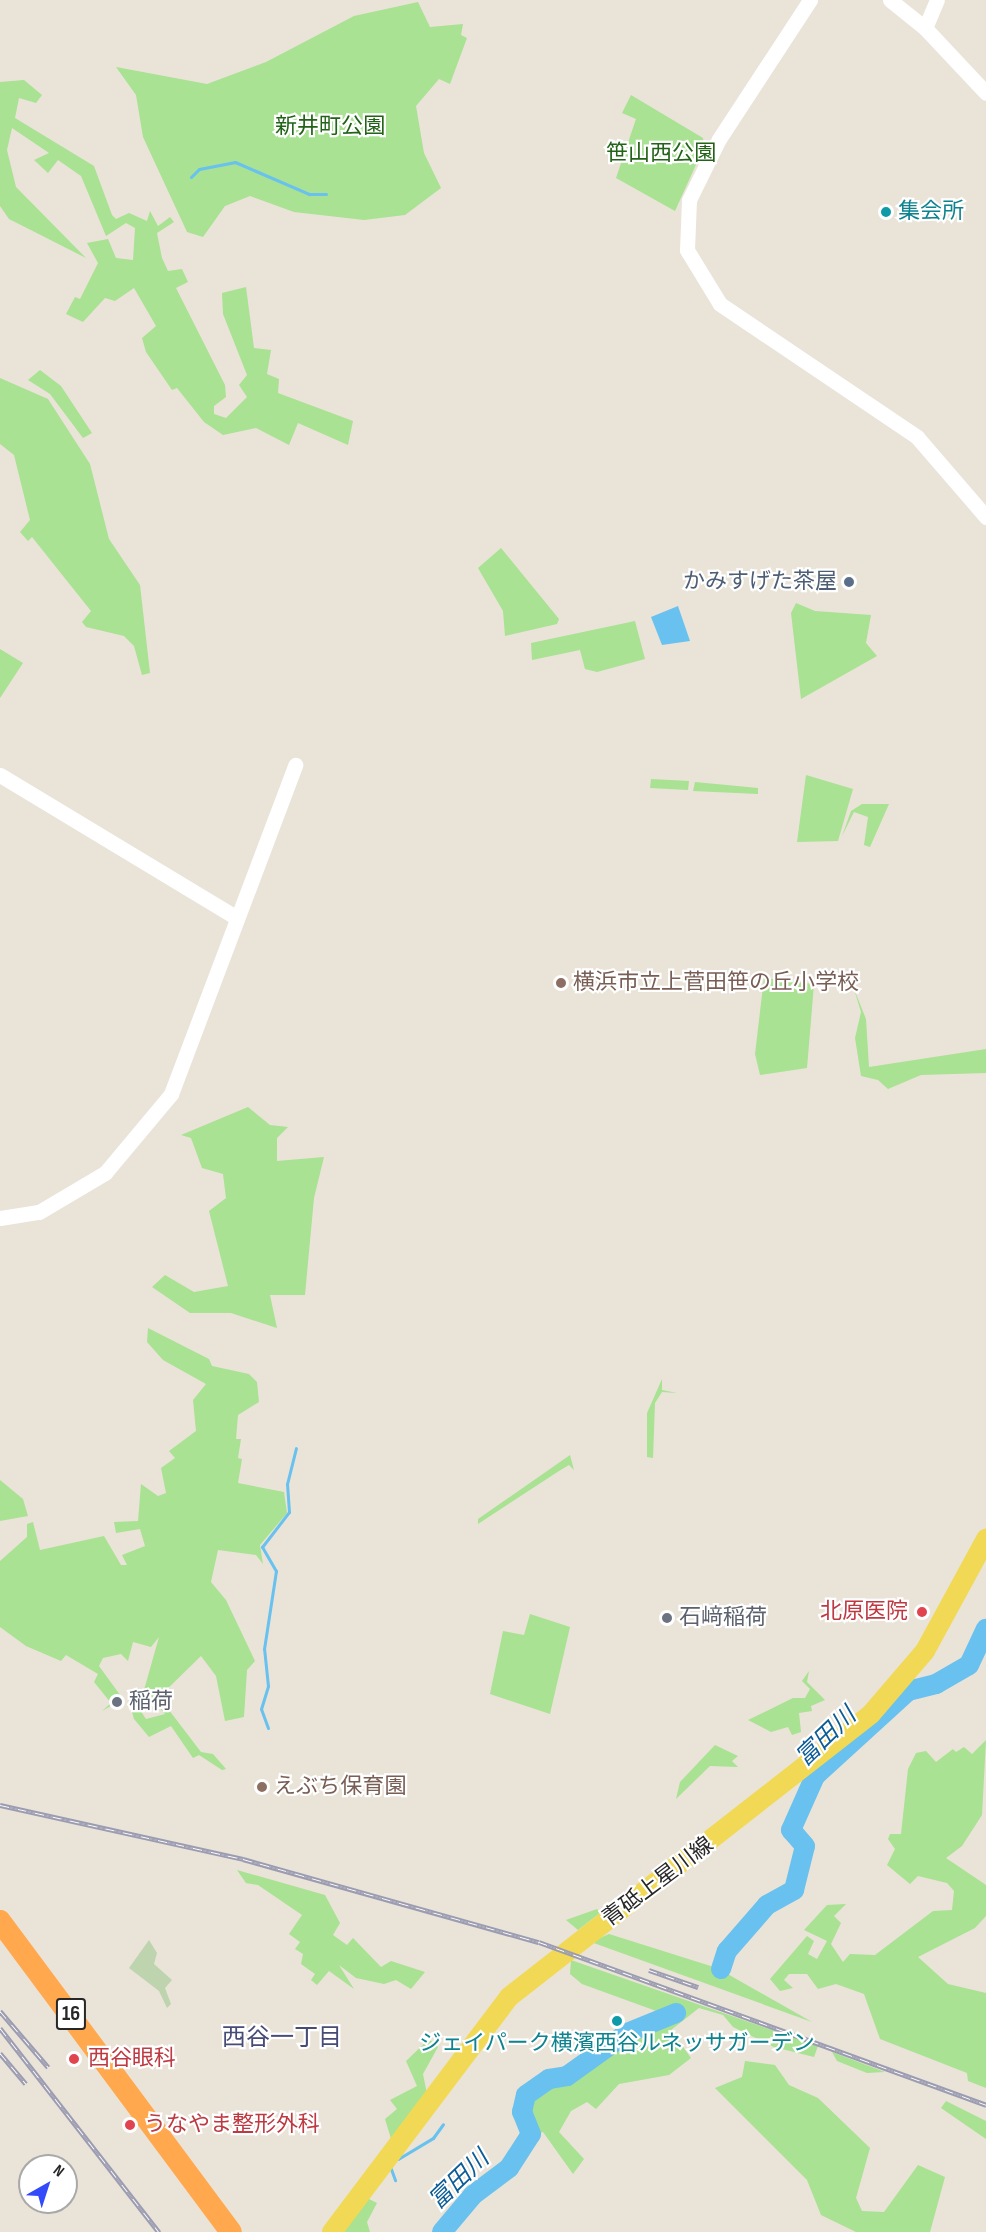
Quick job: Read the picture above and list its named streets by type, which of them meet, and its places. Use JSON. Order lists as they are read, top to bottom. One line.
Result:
{"streets":{"highway":["16"],"main road":["青砥上星川線"]},"districts":["西谷一丁目"],"water":["富田川"],"parks":["新井町公園","笹山西公園"],"places":["集会所","かみすげた茶屋","横浜市立上菅田笹の丘小学校","北原医院","石﨑稲荷","稲荷","えぶち保育園","ジェイパーク横濱西谷ルネッサガーデン","西谷眼科","うなやま整形外科"],"north":"top right"}
